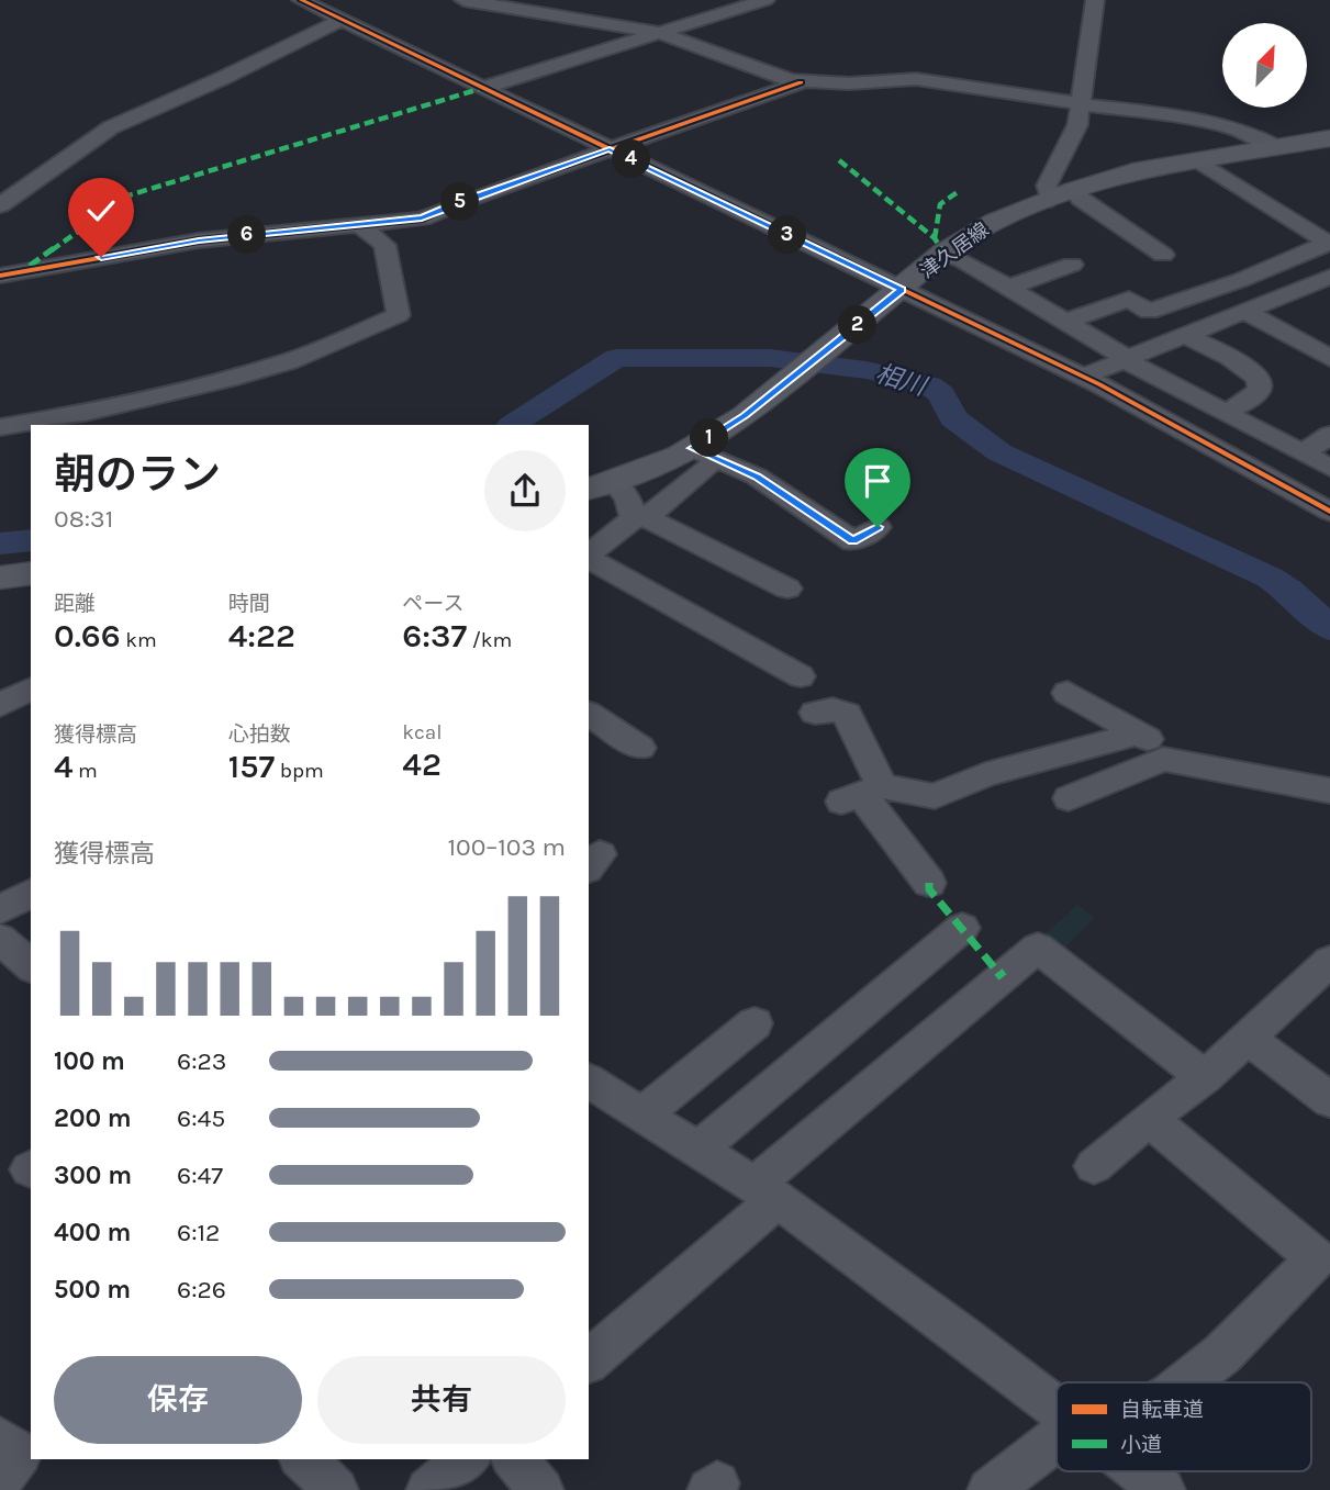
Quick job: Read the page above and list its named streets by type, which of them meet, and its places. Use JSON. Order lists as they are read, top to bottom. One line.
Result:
{"streets":{"main road":["津久居線"]},"water":["相川"],"legend":["自転車道","小道"],"north":"top right","page":{"pins":["4","5","3","6","2","1"],"heading":["朝のラン","08:31"],"stats":[["距離","0.66 km"],["時間","4:22"],["ペース","6:37 /km"],["獲得標高","4 m"],["心拍数","157 bpm"],["kcal","42"]],"chart":["獲得標高","100–103 m"],"list":[{"name":"100 m","note":"6:23"},{"name":"200 m","note":"6:45"},{"name":"300 m","note":"6:47"},{"name":"400 m","note":"6:12"},{"name":"500 m","note":"6:26"}],"buttons":["保存","共有"]}}
